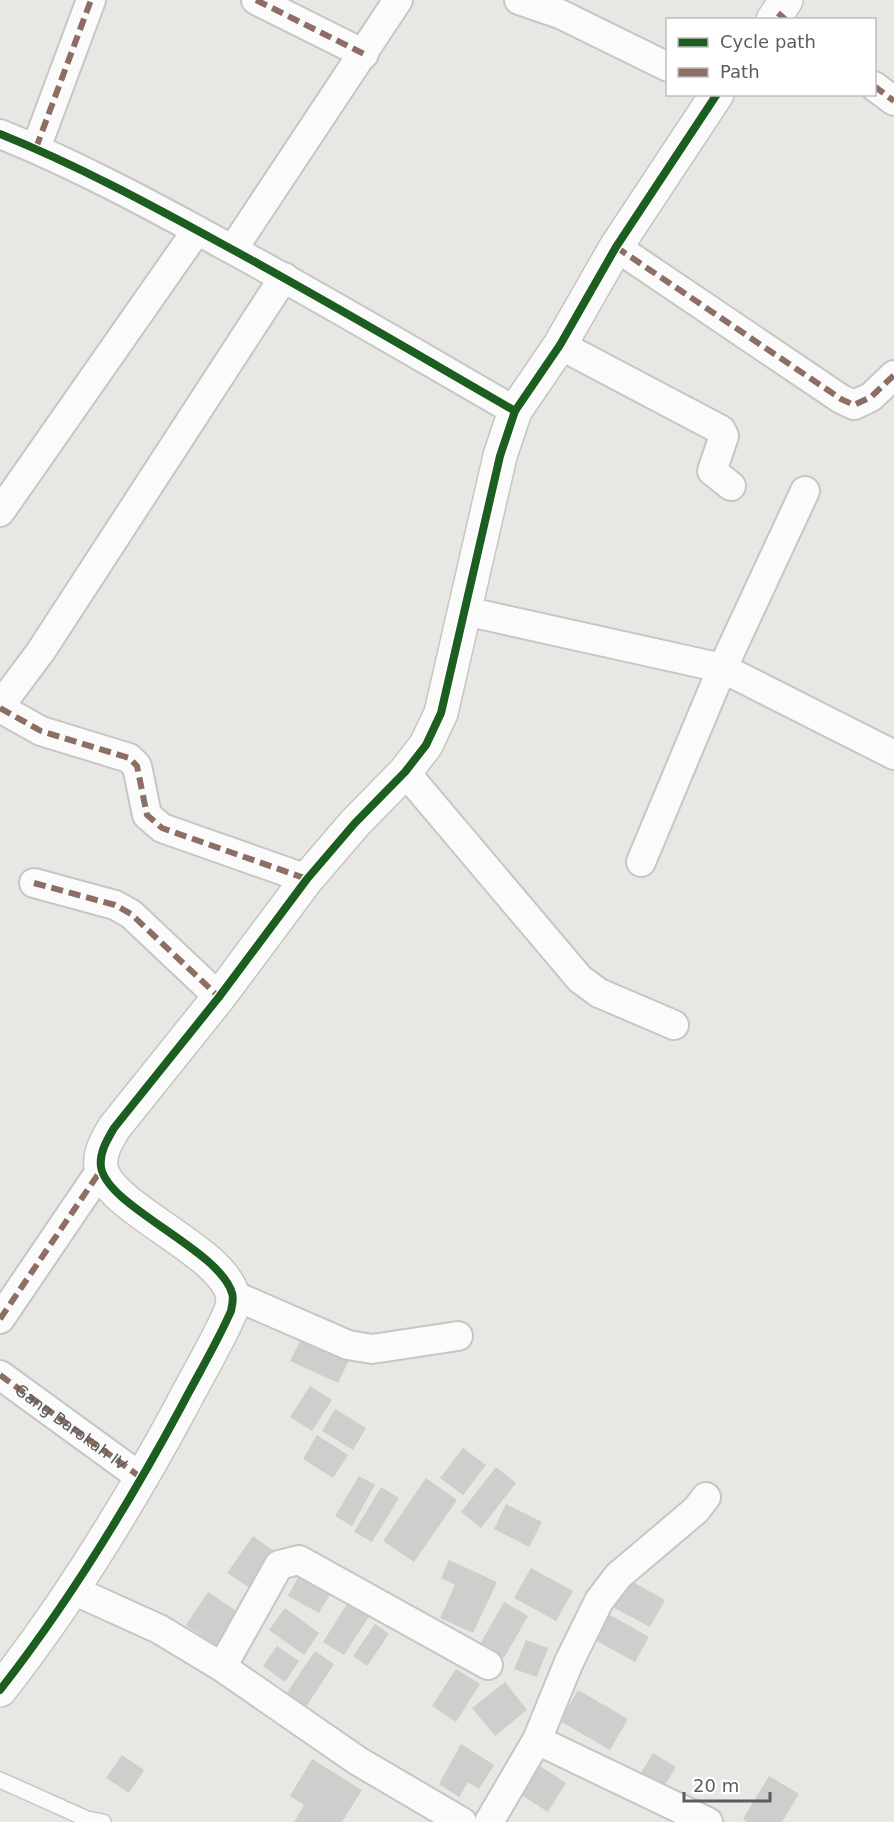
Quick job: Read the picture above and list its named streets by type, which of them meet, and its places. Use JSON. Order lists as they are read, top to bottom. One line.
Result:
{"streets":{"street":["Gang Barokah IV"]},"legend":["Cycle path","Path"],"scale_bar":"20 m"}
